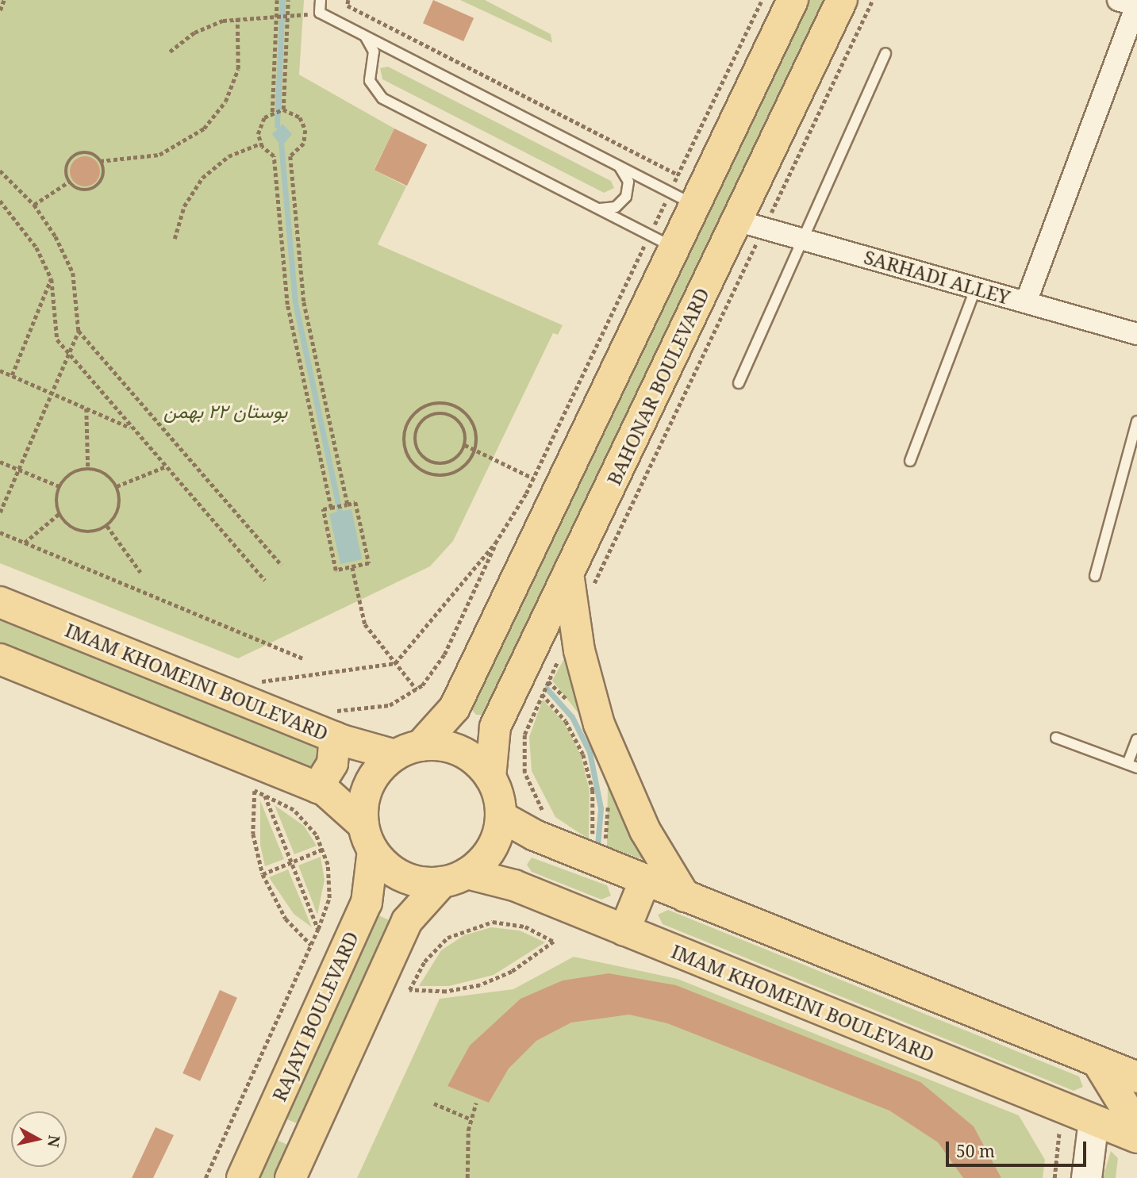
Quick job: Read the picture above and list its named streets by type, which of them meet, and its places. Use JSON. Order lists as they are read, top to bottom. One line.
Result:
{"streets":{"main road":["BAHONAR BOULEVARD","IMAM KHOMEINI BOULEVARD","RAJAYI BOULEVARD"],"street":["SARHADI ALLEY"]},"crossings":[["SARHADI ALLEY","BAHONAR BOULEVARD"],["BAHONAR BOULEVARD","IMAM KHOMEINI BOULEVARD"],["BAHONAR BOULEVARD","RAJAYI BOULEVARD"],["IMAM KHOMEINI BOULEVARD","RAJAYI BOULEVARD"]],"parks":["بوستان ۲۲ بهمن"],"scale_bar":"50 m","north":"right"}
